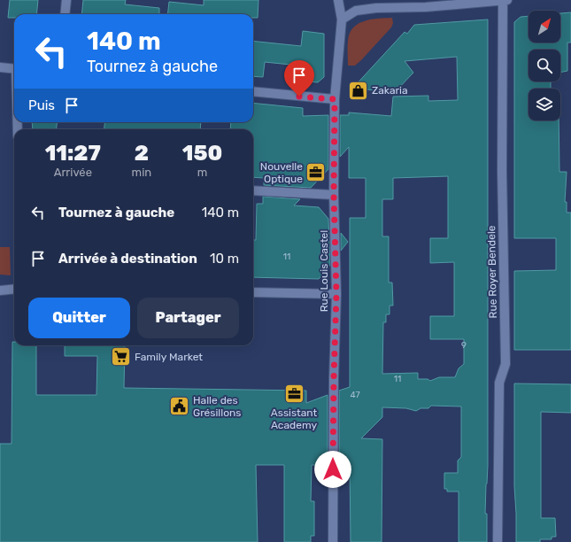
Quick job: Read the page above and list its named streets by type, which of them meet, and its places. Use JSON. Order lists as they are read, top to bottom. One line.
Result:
{"streets":{"street":["Rue Louis Castel","Rue Royer Bendele"]},"places":{"shop":["Zakaria"],"office":["Nouvelle Optique","Assistant Academy"],"supermarket":["Family Market"],"public building":["Halle des Grésillons"]},"house_numbers":["11","9","11","47"],"north":"top right","page":{"turn":["140 m","Tournez à gauche"],"then":"Puis","eta":["11:27","Arrivée","2","min","150","m"],"list":[{"name":"Tournez à gauche","value":"140 m"},{"name":"Arrivée à destination","value":"10 m"}],"buttons":["Quitter","Partager"]}}
